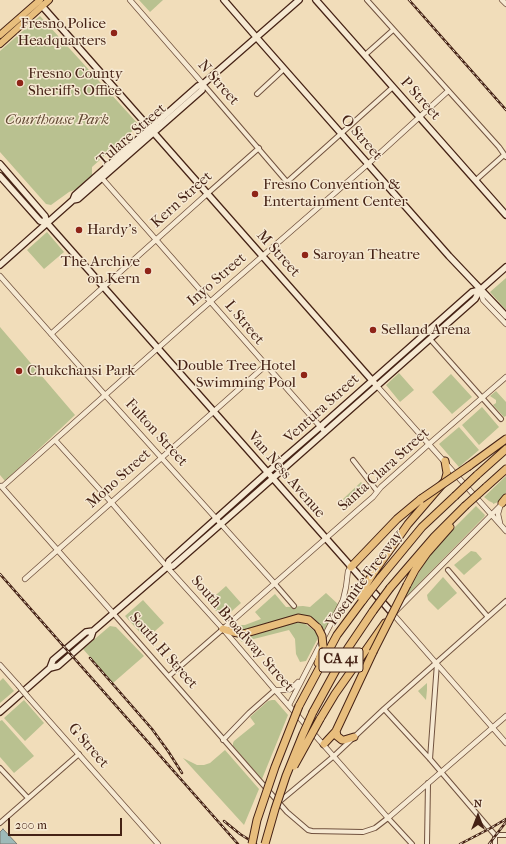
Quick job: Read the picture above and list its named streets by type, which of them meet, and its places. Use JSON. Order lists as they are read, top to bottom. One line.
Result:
{"streets":{"highway":["Yosemite Freeway","CA 41"],"main road":["P Street","Tulare Street","O Street","M Street","Ventura Street","Van Ness Avenue"],"street":["N Street","Kern Street","Inyo Street","L Street","Fulton Street","Santa Clara Street","Mono Street","South Broadway Street","South H Street","G Street"]},"crossings":[["N Street","Tulare Street"],["N Street","O Street"],["N Street","Kern Street"],["P Street","Inyo Street"],["Tulare Street","O Street"],["Tulare Street","M Street"],["Tulare Street","L Street"],["Tulare Street","Van Ness Avenue"],["O Street","Inyo Street"],["O Street","Ventura Street"],["Kern Street","M Street"],["Kern Street","L Street"],["Kern Street","Fulton Street"],["Kern Street","Van Ness Avenue"],["M Street","Inyo Street"],["M Street","Ventura Street"],["M Street","Santa Clara Street"],["Inyo Street","L Street"],["Inyo Street","Fulton Street"],["Inyo Street","Van Ness Avenue"],["Inyo Street","South Broadway Street"],["Inyo Street","South H Street"],["L Street","Ventura Street"],["L Street","Mono Street"],["Ventura Street","Fulton Street"],["Ventura Street","Van Ness Avenue"],["Ventura Street","South Broadway Street"],["Ventura Street","South H Street"],["Fulton Street","Santa Clara Street"],["Fulton Street","Mono Street"],["Santa Clara Street","Van Ness Avenue"],["Santa Clara Street","South Broadway Street"],["Santa Clara Street","South H Street"],["Van Ness Avenue","Mono Street"],["Mono Street","South Broadway Street"],["Mono Street","South H Street"],["South Broadway Street","South H Street"]],"parks":["Courthouse Park"],"places":["Fresno Police Headquarters","Fresno County Sheriff's Office","Fresno Convention & Entertainment Center","Hardy's","Saroyan Theatre","The Archive on Kern","Selland Arena","Chukchansi Park","Double Tree Hotel Swimming Pool"],"scale_bar":"200 m","north":"top"}
